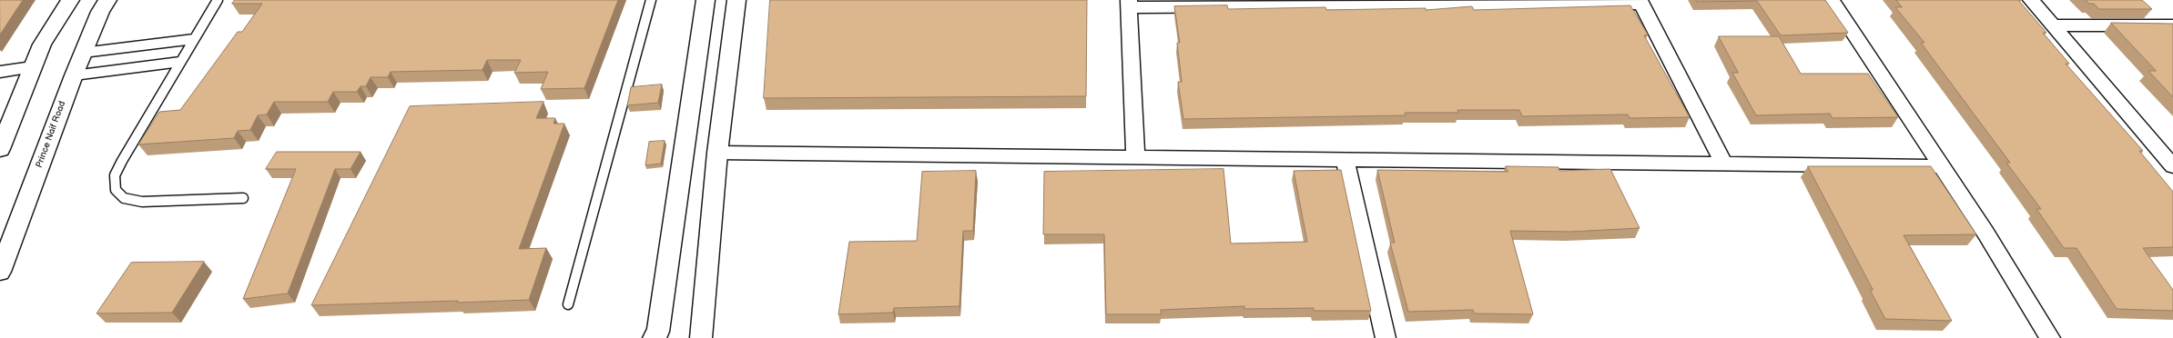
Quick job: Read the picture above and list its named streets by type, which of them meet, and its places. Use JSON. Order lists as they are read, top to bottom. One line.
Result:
{"streets":{"street":["Prince Naif Road"]}}
